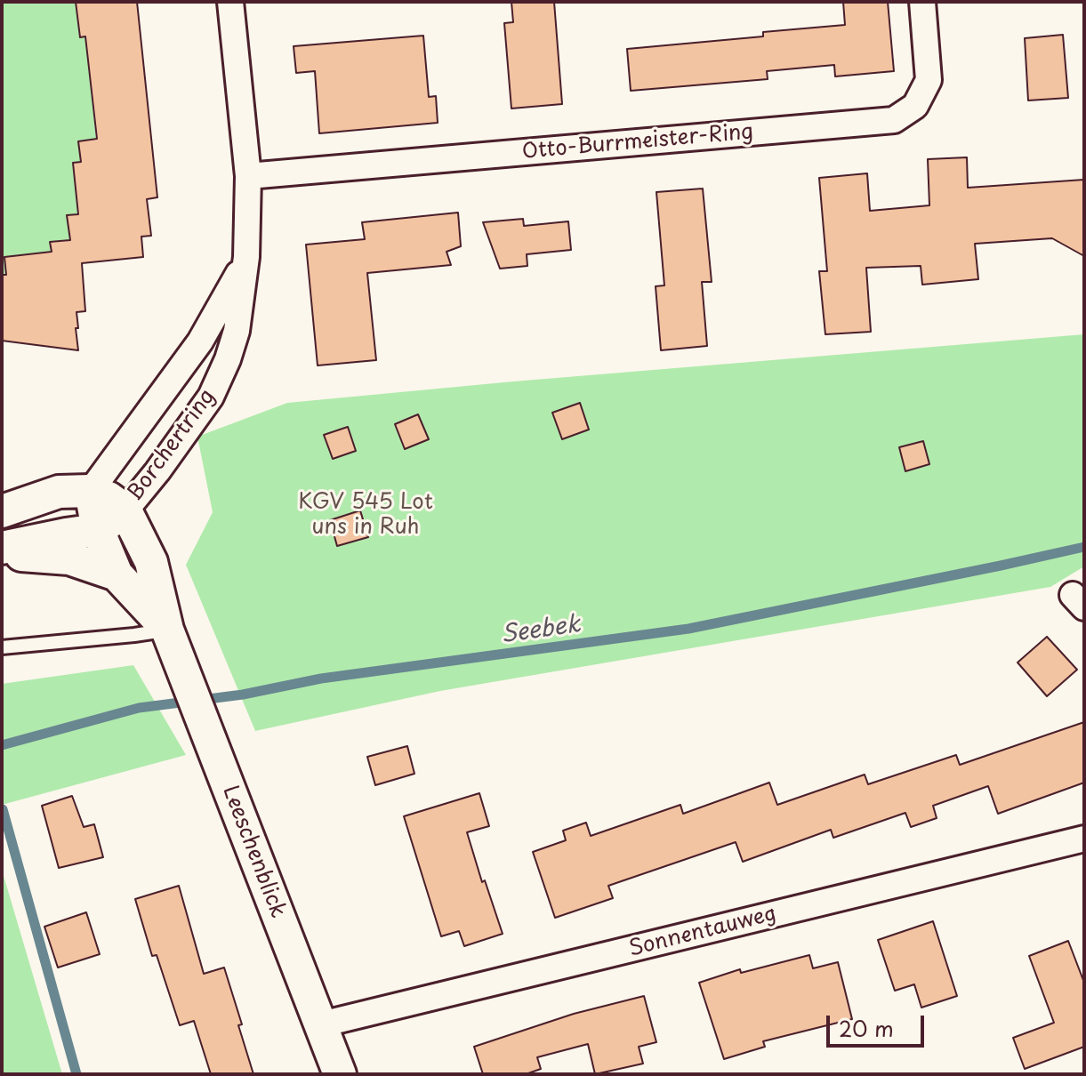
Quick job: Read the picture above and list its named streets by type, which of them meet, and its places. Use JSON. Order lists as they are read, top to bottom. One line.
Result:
{"streets":{"street":["Otto-Burrmeister-Ring","Borchertring","Leeschenblick","Sonnentauweg"]},"crossings":[["Otto-Burrmeister-Ring","Borchertring"],["Borchertring","Leeschenblick"],["Leeschenblick","Sonnentauweg"]],"water":["Seebek"],"parks":["KGV 545 Lot uns in Ruh"],"scale_bar":"20 m"}
